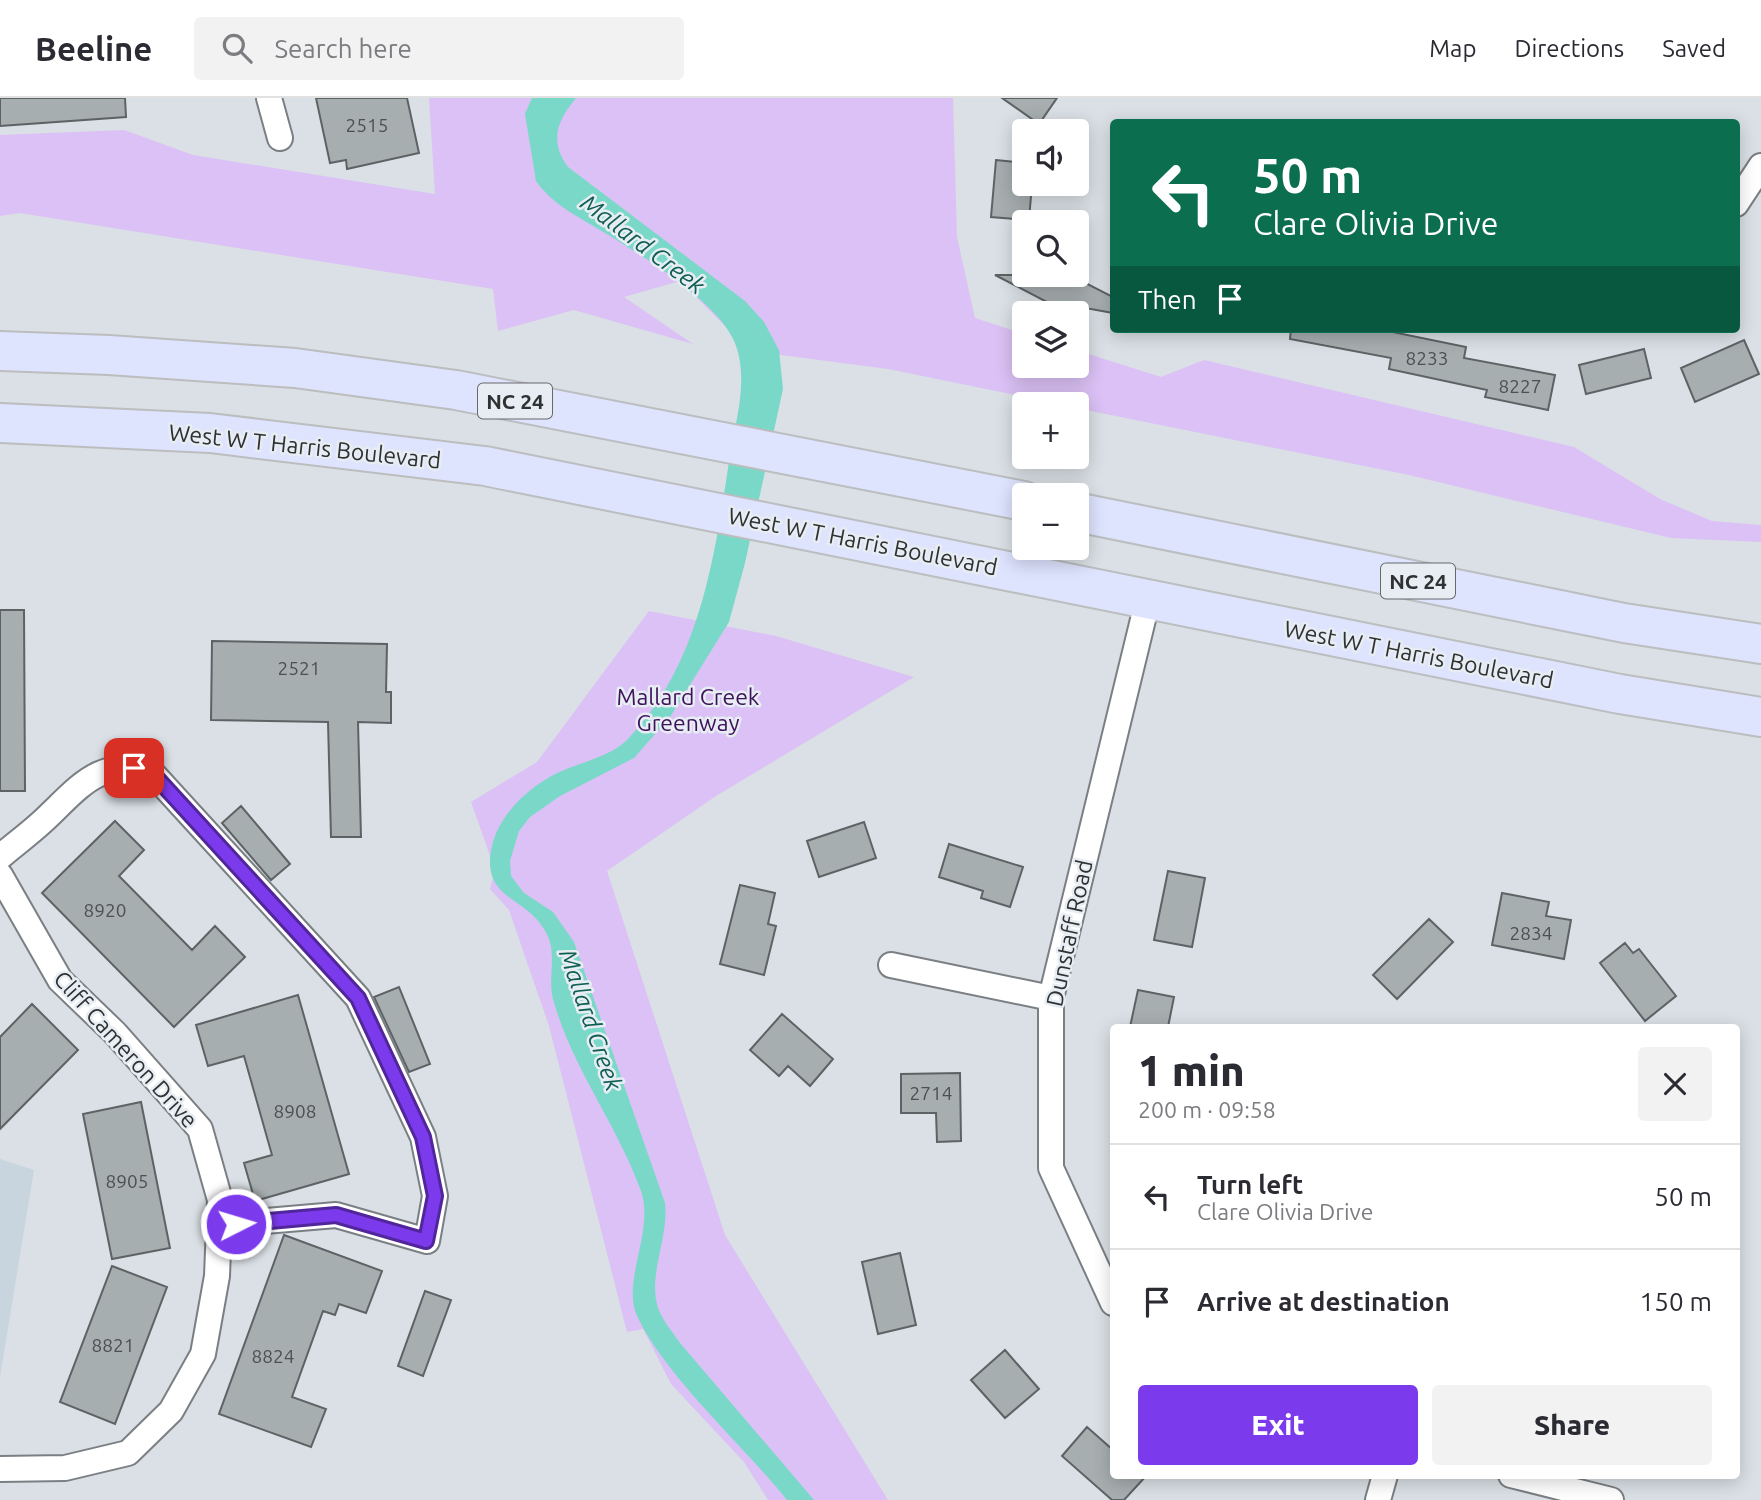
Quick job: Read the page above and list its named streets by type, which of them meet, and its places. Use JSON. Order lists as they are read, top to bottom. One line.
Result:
{"streets":{"main road":["NC 24","West W T Harris Boulevard"],"street":["Dunstaff Road","Cliff Cameron Drive"]},"crossings":[["West W T Harris Boulevard","Dunstaff Road"]],"water":["Mallard Creek"],"parks":["Mallard Creek Greenway"],"house_numbers":["2515","8233","8227","2521","8920","2834","2714","8908","8905","8821","8824"],"page":{"header":"Beeline","search":"Search here","nav":["Map","Directions","Saved"],"map_buttons":["+","−"],"turn":["50 m","Clare Olivia Drive"],"then":"Then","heading":["1 min","200 m · 09:58"],"list":[{"name":"Turn left","note":"Clare Olivia Drive","value":"50 m"},{"name":"Arrive at destination","value":"150 m"}],"buttons":["Exit","Share"]}}
